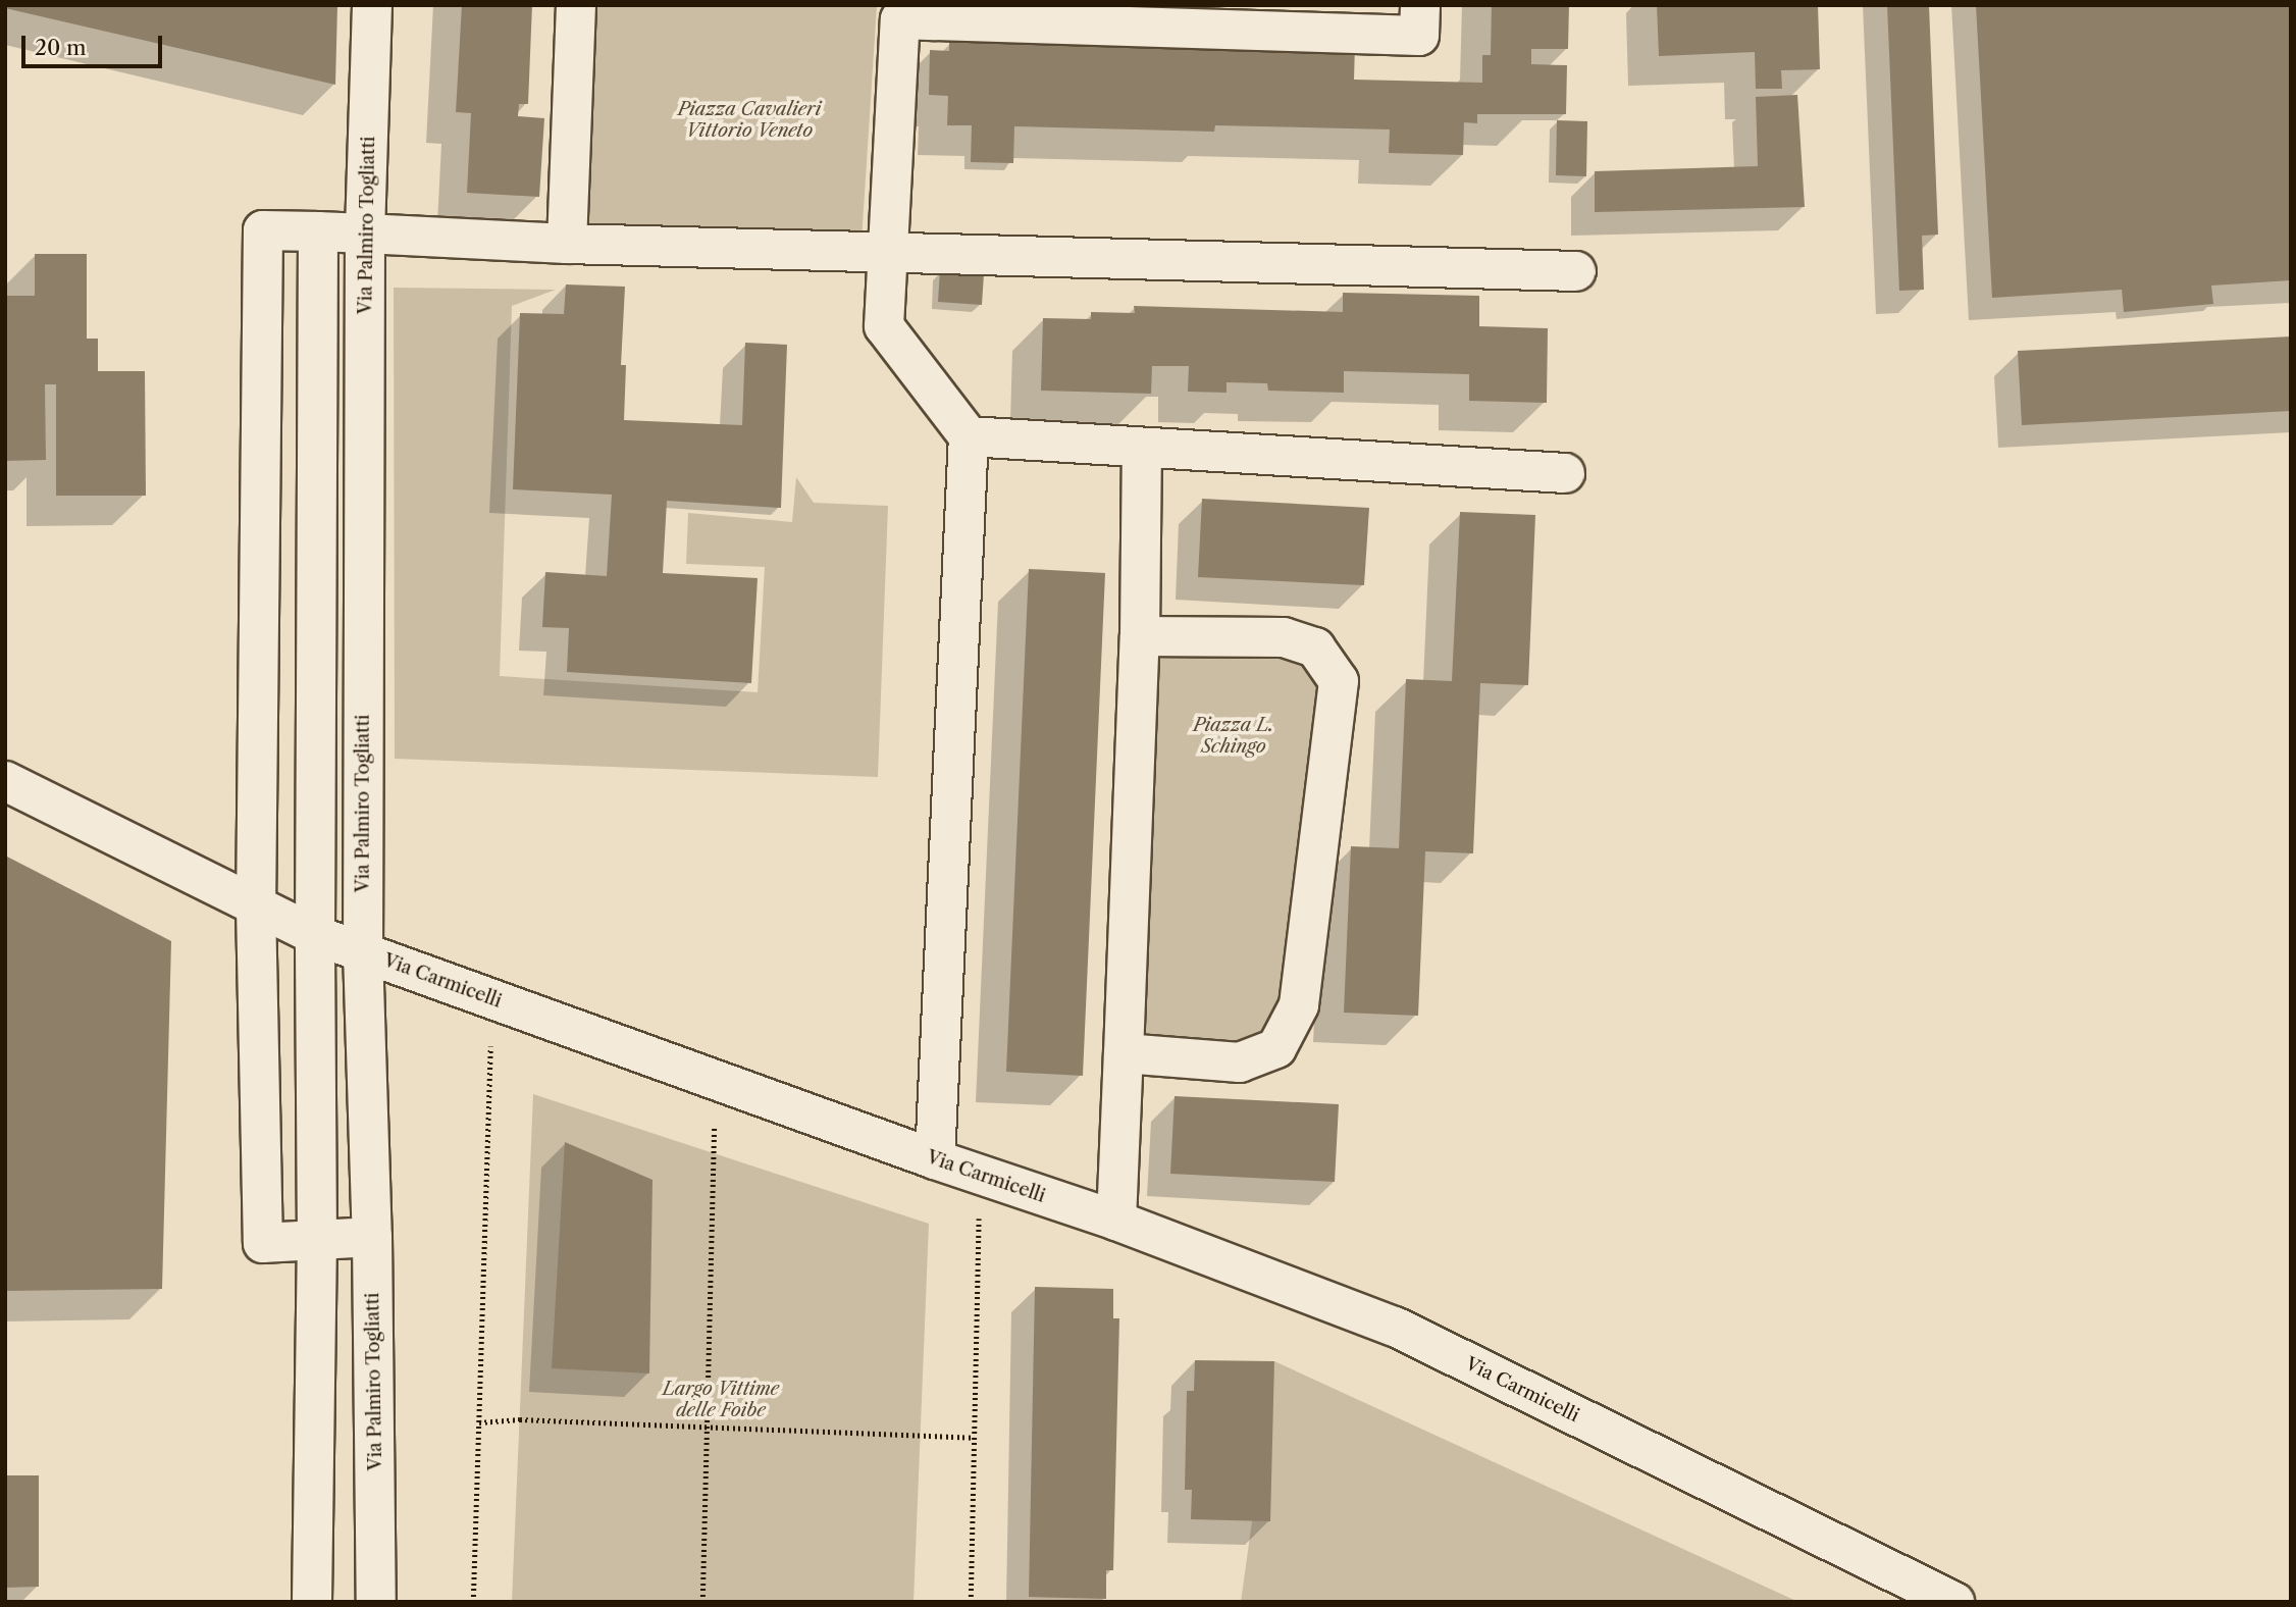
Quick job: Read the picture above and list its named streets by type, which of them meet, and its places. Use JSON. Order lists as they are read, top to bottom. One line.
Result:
{"streets":{"street":["Via Palmiro Togliatti","Via Carmicelli"]},"crossings":[["Via Palmiro Togliatti","Via Carmicelli"]],"parks":["Piazza Cavalieri Vittorio Veneto","Piazza L. Schingo","Largo Vittime delle Foibe"],"scale_bar":"20 m"}
